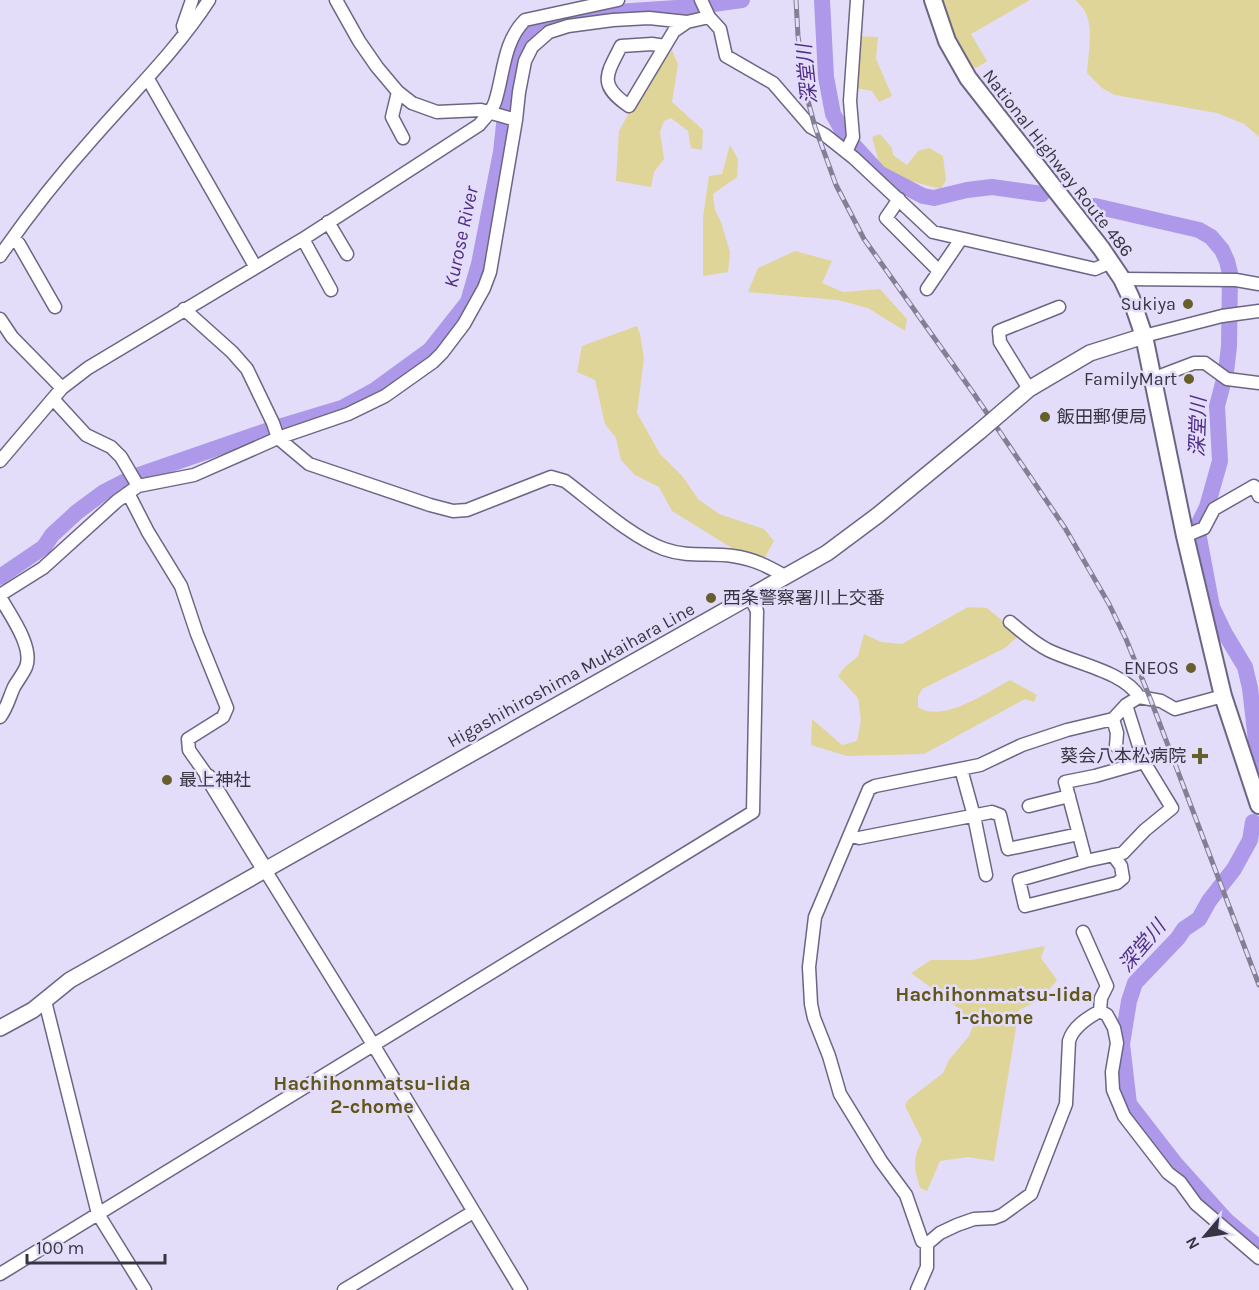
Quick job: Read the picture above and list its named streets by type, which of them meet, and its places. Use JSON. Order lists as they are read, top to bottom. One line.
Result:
{"streets":{"highway":["National Highway Route 486"],"main road":["Higashihiroshima Mukaihara Line"]},"crossings":[["National Highway Route 486","Higashihiroshima Mukaihara Line"]],"districts":["Hachihonmatsu-Iida 1-chome","Hachihonmatsu-Iida 2-chome"],"water":["深堂川","Kurose River"],"places":{"other":["Sukiya","FamilyMart","飯田郵便局","西条警察署川上交番","ENEOS","最上神社"],"health":["葵会八本松病院"]},"scale_bar":"100 m","north":"bottom left"}
